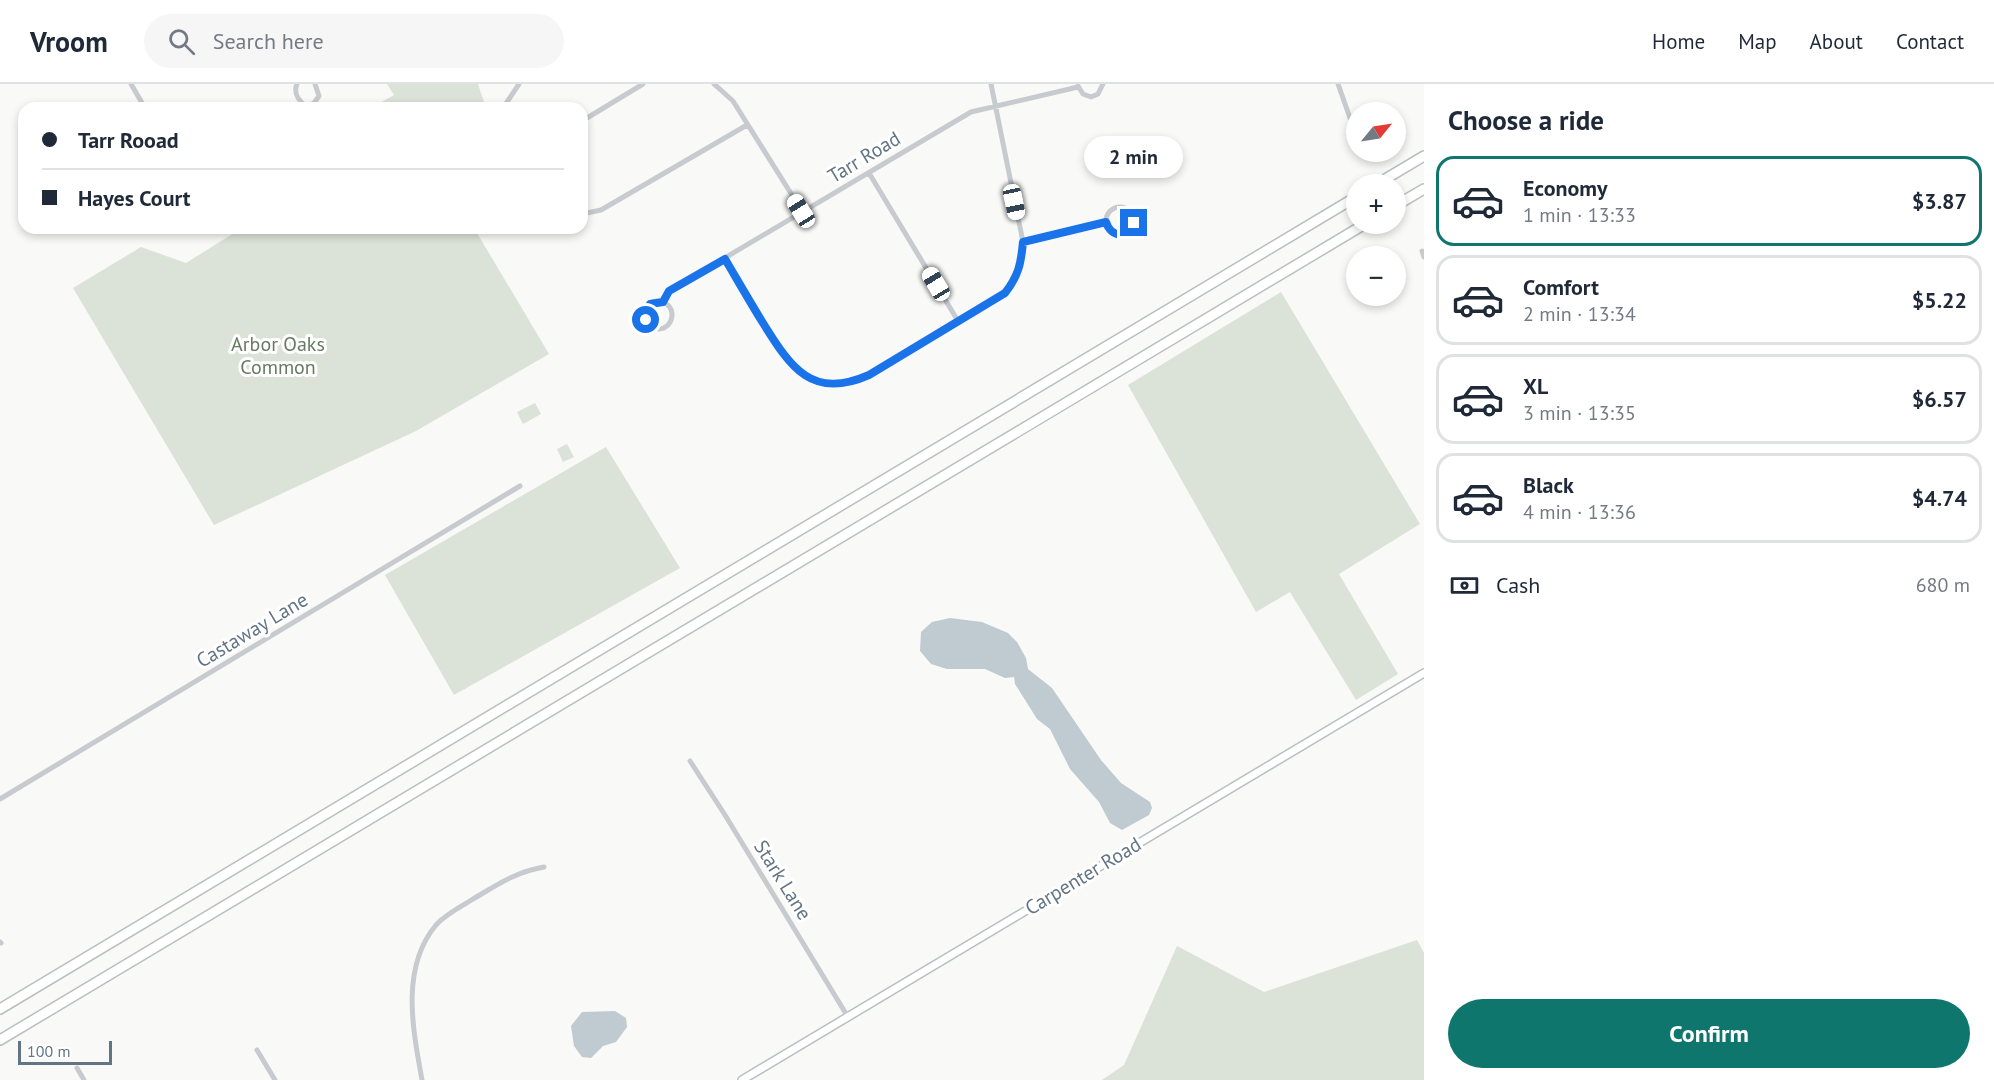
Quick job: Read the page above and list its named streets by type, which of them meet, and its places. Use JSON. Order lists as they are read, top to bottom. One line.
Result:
{"streets":{"main road":["Carpenter Road"],"street":["Tarr Road","Castaway Lane","Stark Lane"]},"crossings":[["Carpenter Road","Stark Lane"]],"parks":["Arbor Oaks Common"],"scale_bar":"100 m","north":"top right","page":{"header":"Vroom","search":"Search here","nav":["Home","Map","About","Contact"],"heading":"Choose a ride","map_buttons":["+","−"],"banner":["Tarr Rooad","Hayes Court"],"bubble":"2 min","list":[{"name":"Economy","note":"1 min · 13:33","value":"$3.87"},{"name":"Comfort","note":"2 min · 13:34","value":"$5.22"},{"name":"XL","note":"3 min · 13:35","value":"$6.57"},{"name":"Black","note":"4 min · 13:36","value":"$4.74"}],"pay":["Cash","680 m"],"buttons":"Confirm","scale":"100 m"}}
